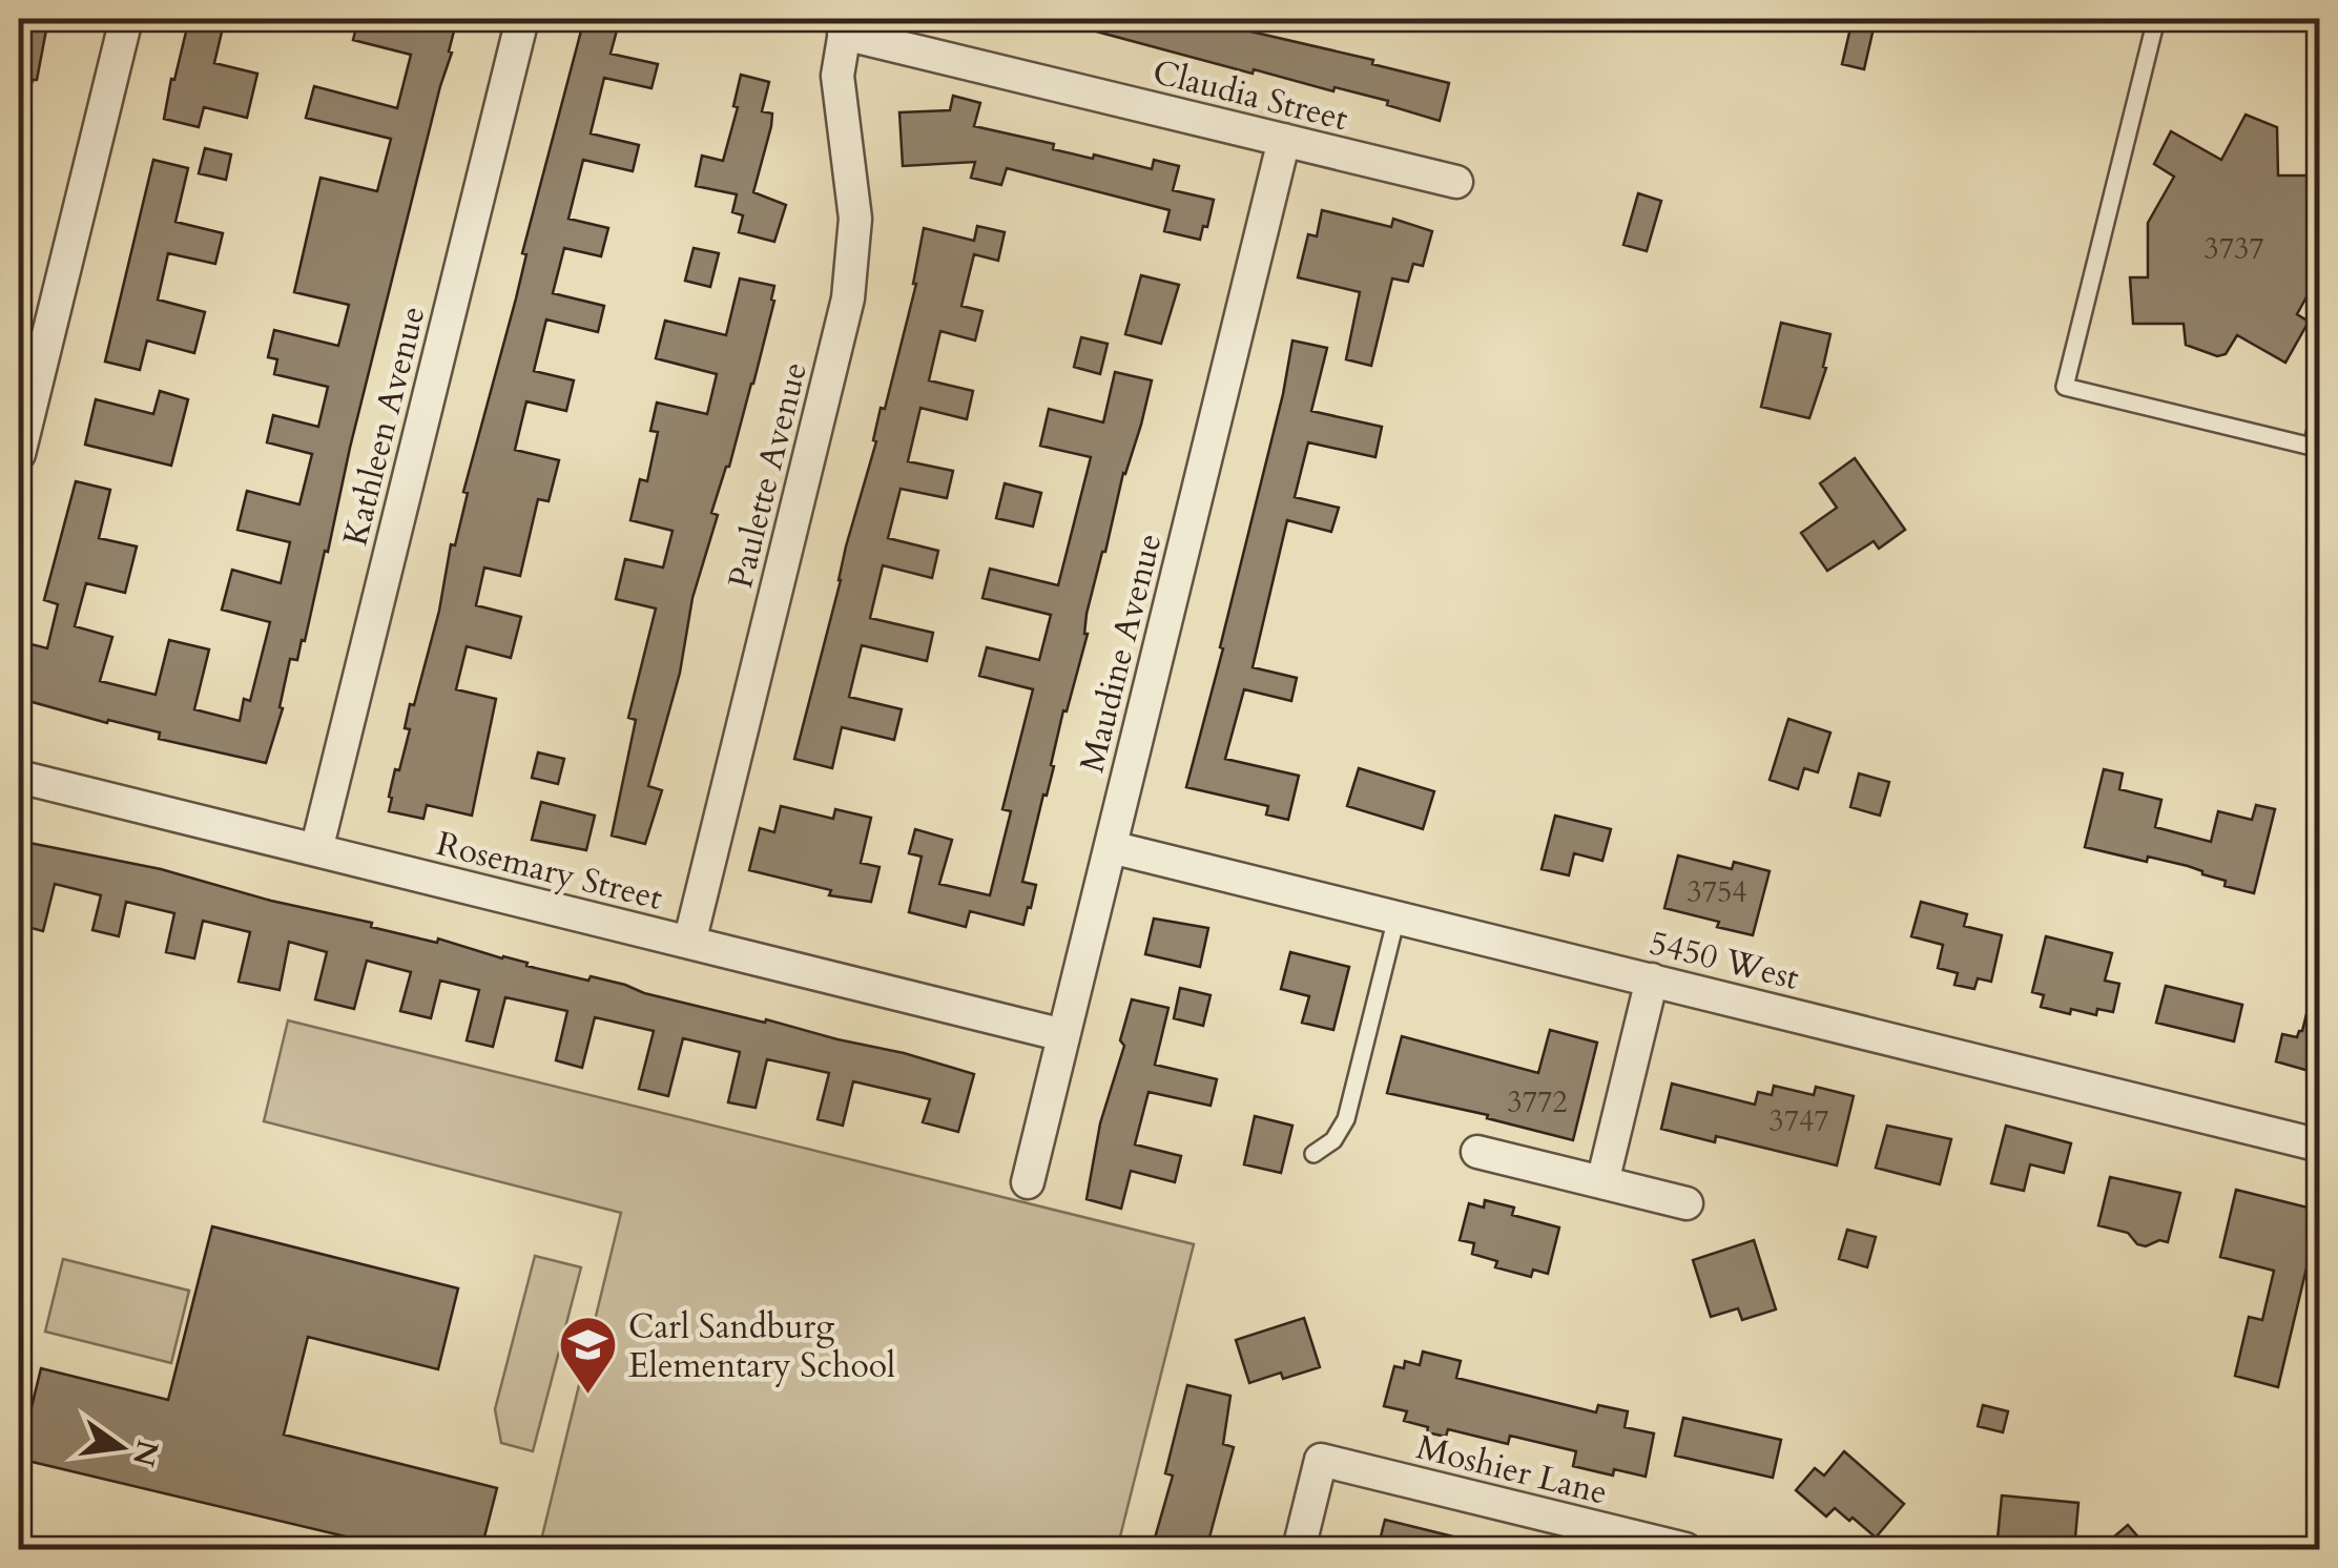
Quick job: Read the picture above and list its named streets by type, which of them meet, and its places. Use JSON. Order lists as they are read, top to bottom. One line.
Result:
{"streets":{"street":["Claudia Street","Kathleen Avenue","Paulette Avenue","Maudine Avenue","Rosemary Street","5450 West","Moshier Lane"]},"crossings":[["Claudia Street","Paulette Avenue"],["Claudia Street","Maudine Avenue"],["Kathleen Avenue","Rosemary Street"],["Paulette Avenue","Rosemary Street"],["Maudine Avenue","Rosemary Street"],["Maudine Avenue","5450 West"]],"places":{"school or university":["Carl Sandburg Elementary School"]},"house_numbers":["3737","3754","3772","3747"],"north":"right"}
